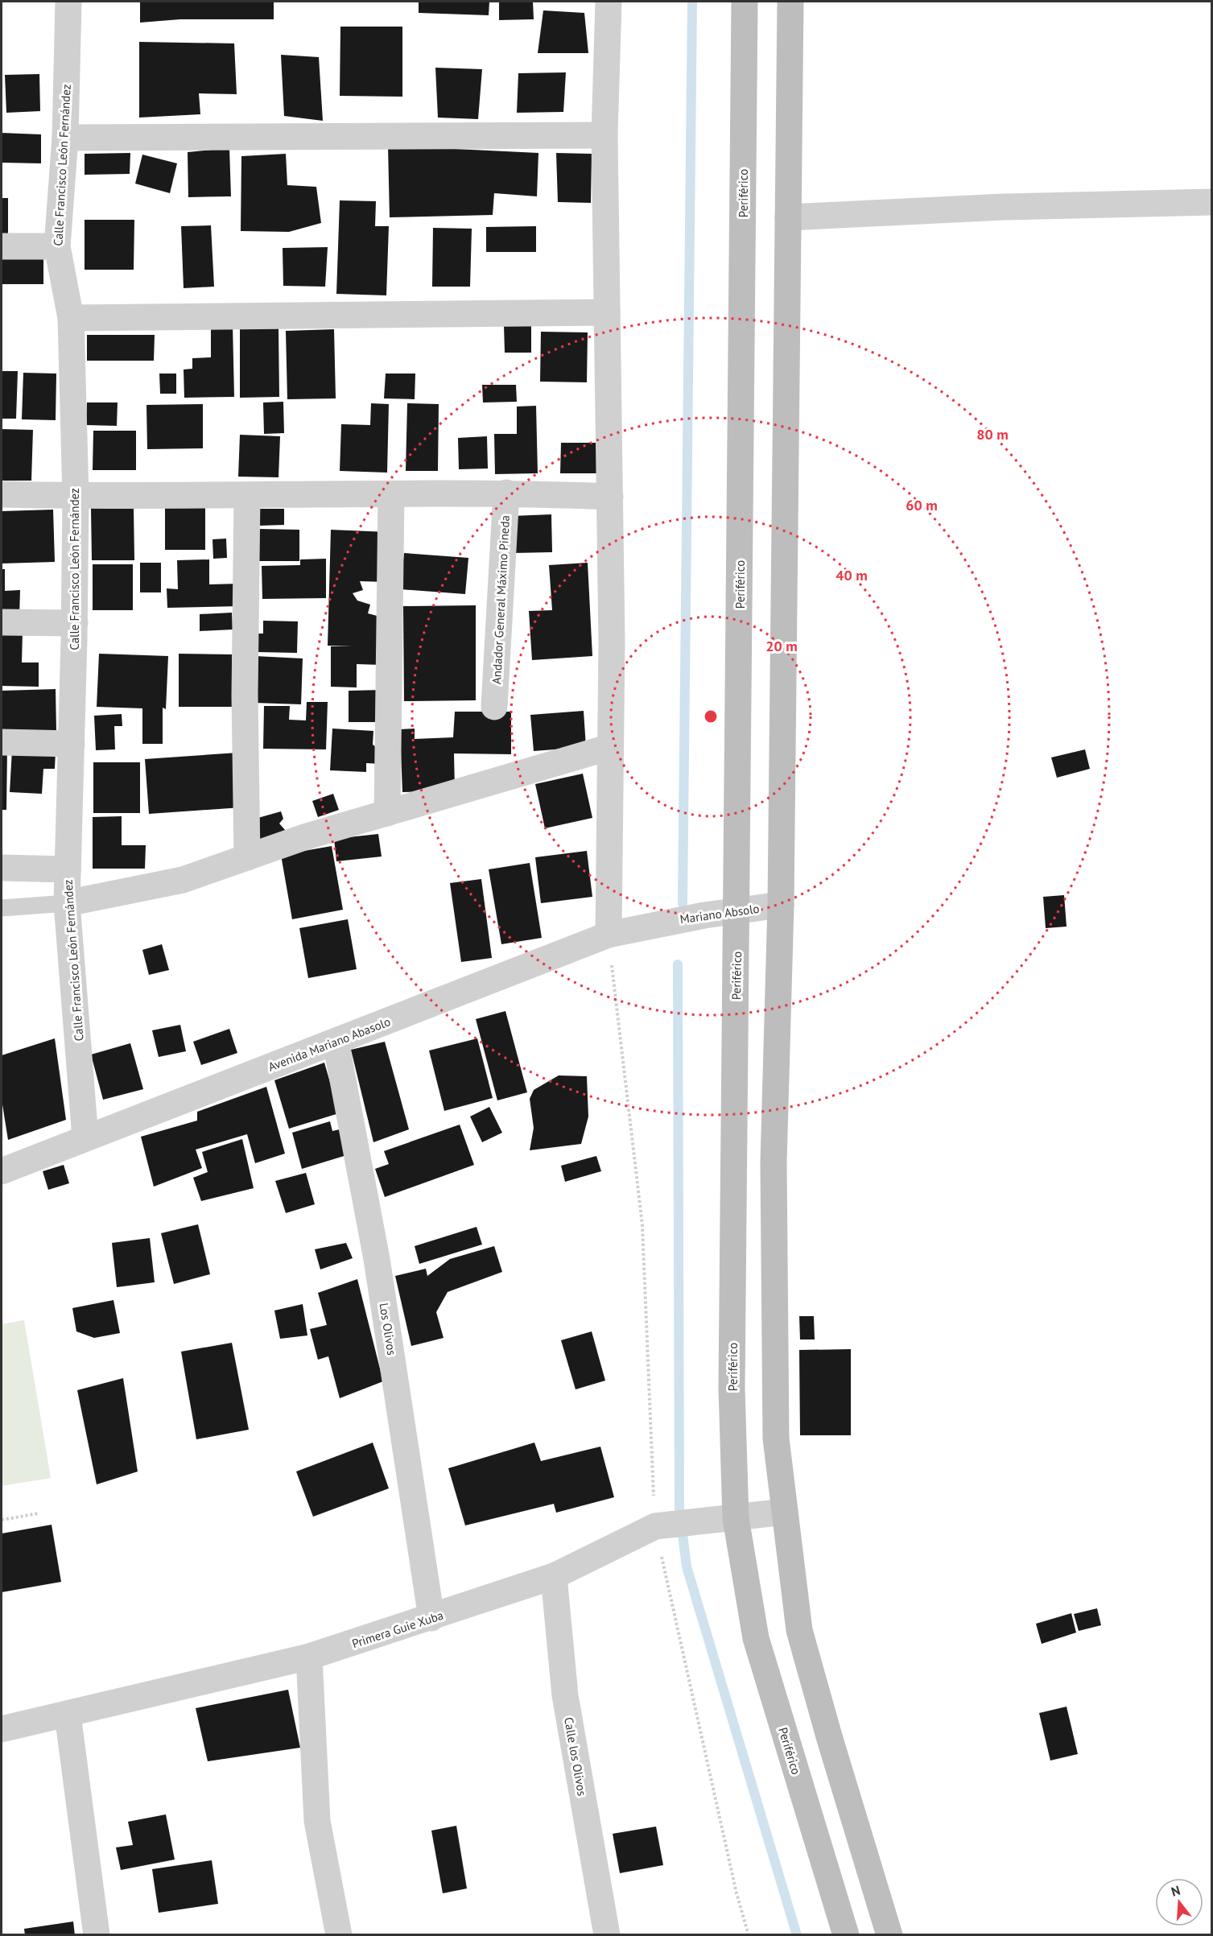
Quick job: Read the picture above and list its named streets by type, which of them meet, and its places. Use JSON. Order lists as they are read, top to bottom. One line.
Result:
{"streets":{"main road":["Periférico"],"street":["Calle Francisco León Fernández","Andador General Máximo Pineda","Mariano Absolo","Avenida Mariano Abasolo","Los Olivos","Primera Guie Xuba","Calle los Olivos"]},"crossings":[["Calle Francisco León Fernández","Avenida Mariano Abasolo"],["Periférico","Mariano Absolo"],["Periférico","Primera Guie Xuba"],["Mariano Absolo","Avenida Mariano Abasolo"],["Avenida Mariano Abasolo","Los Olivos"],["Los Olivos","Primera Guie Xuba"],["Primera Guie Xuba","Calle los Olivos"]],"north":"top","rings":["80 m","60 m","40 m","20 m"]}
